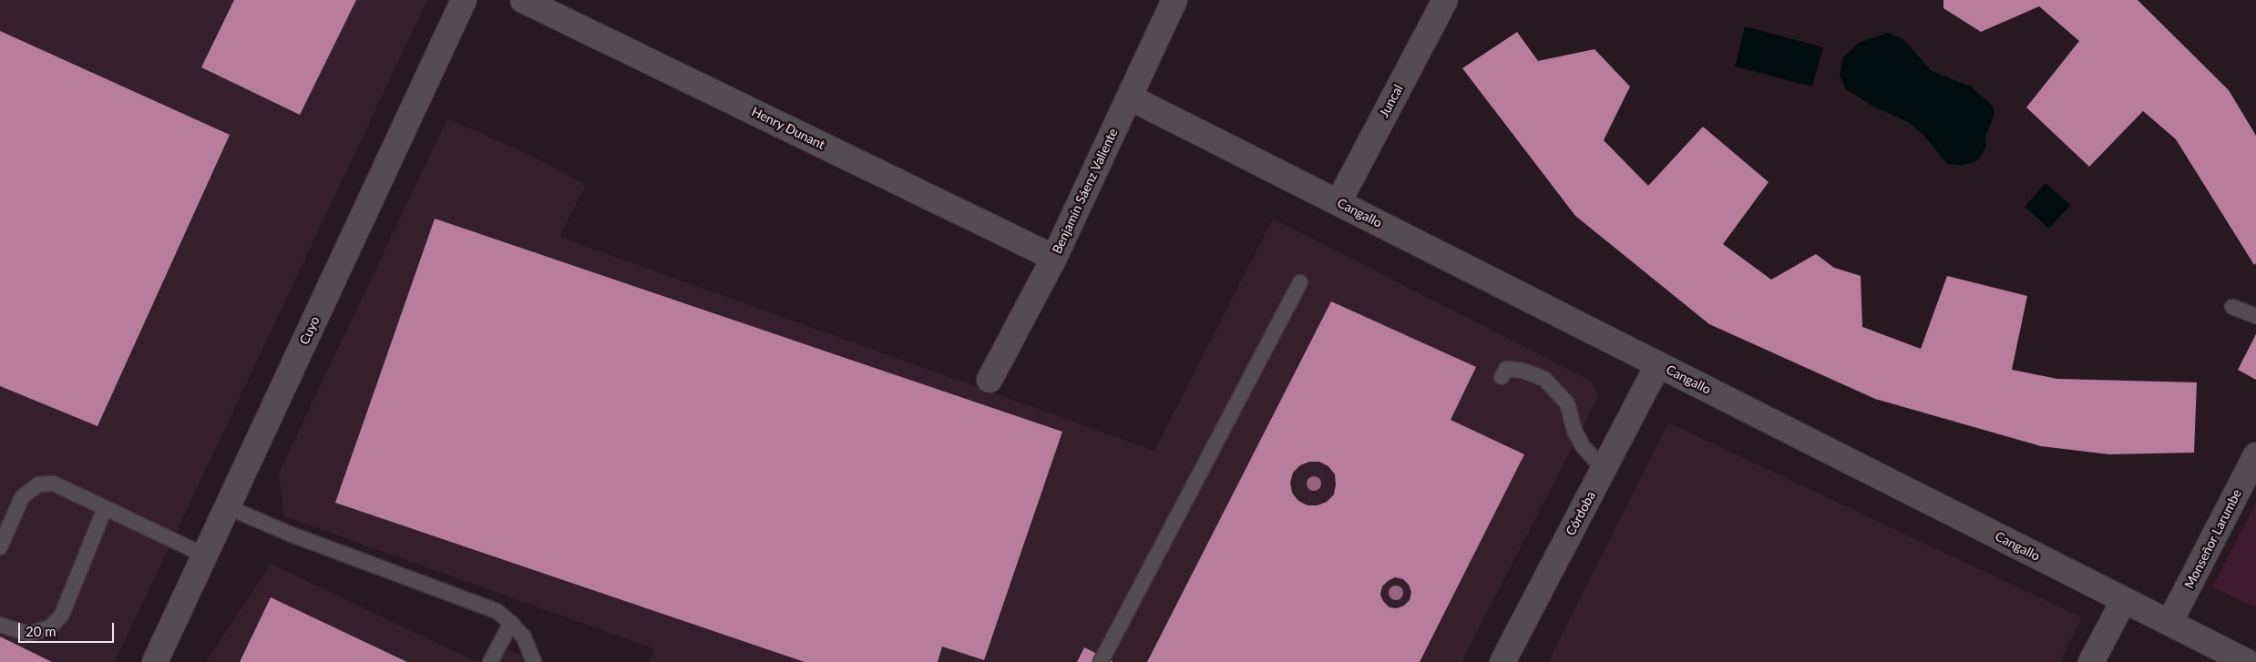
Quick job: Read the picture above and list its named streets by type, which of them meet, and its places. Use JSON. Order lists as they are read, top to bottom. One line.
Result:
{"streets":{"street":["Juncal","Henry Dunant","Benjamín Sáenz Valiente","Cangallo","Cuyo","Córdoba","Monseñor Larumbe"]},"crossings":[["Juncal","Cangallo"],["Henry Dunant","Benjamín Sáenz Valiente"],["Benjamín Sáenz Valiente","Cangallo"],["Cangallo","Córdoba"],["Cangallo","Monseñor Larumbe"]],"scale_bar":"20 m"}
